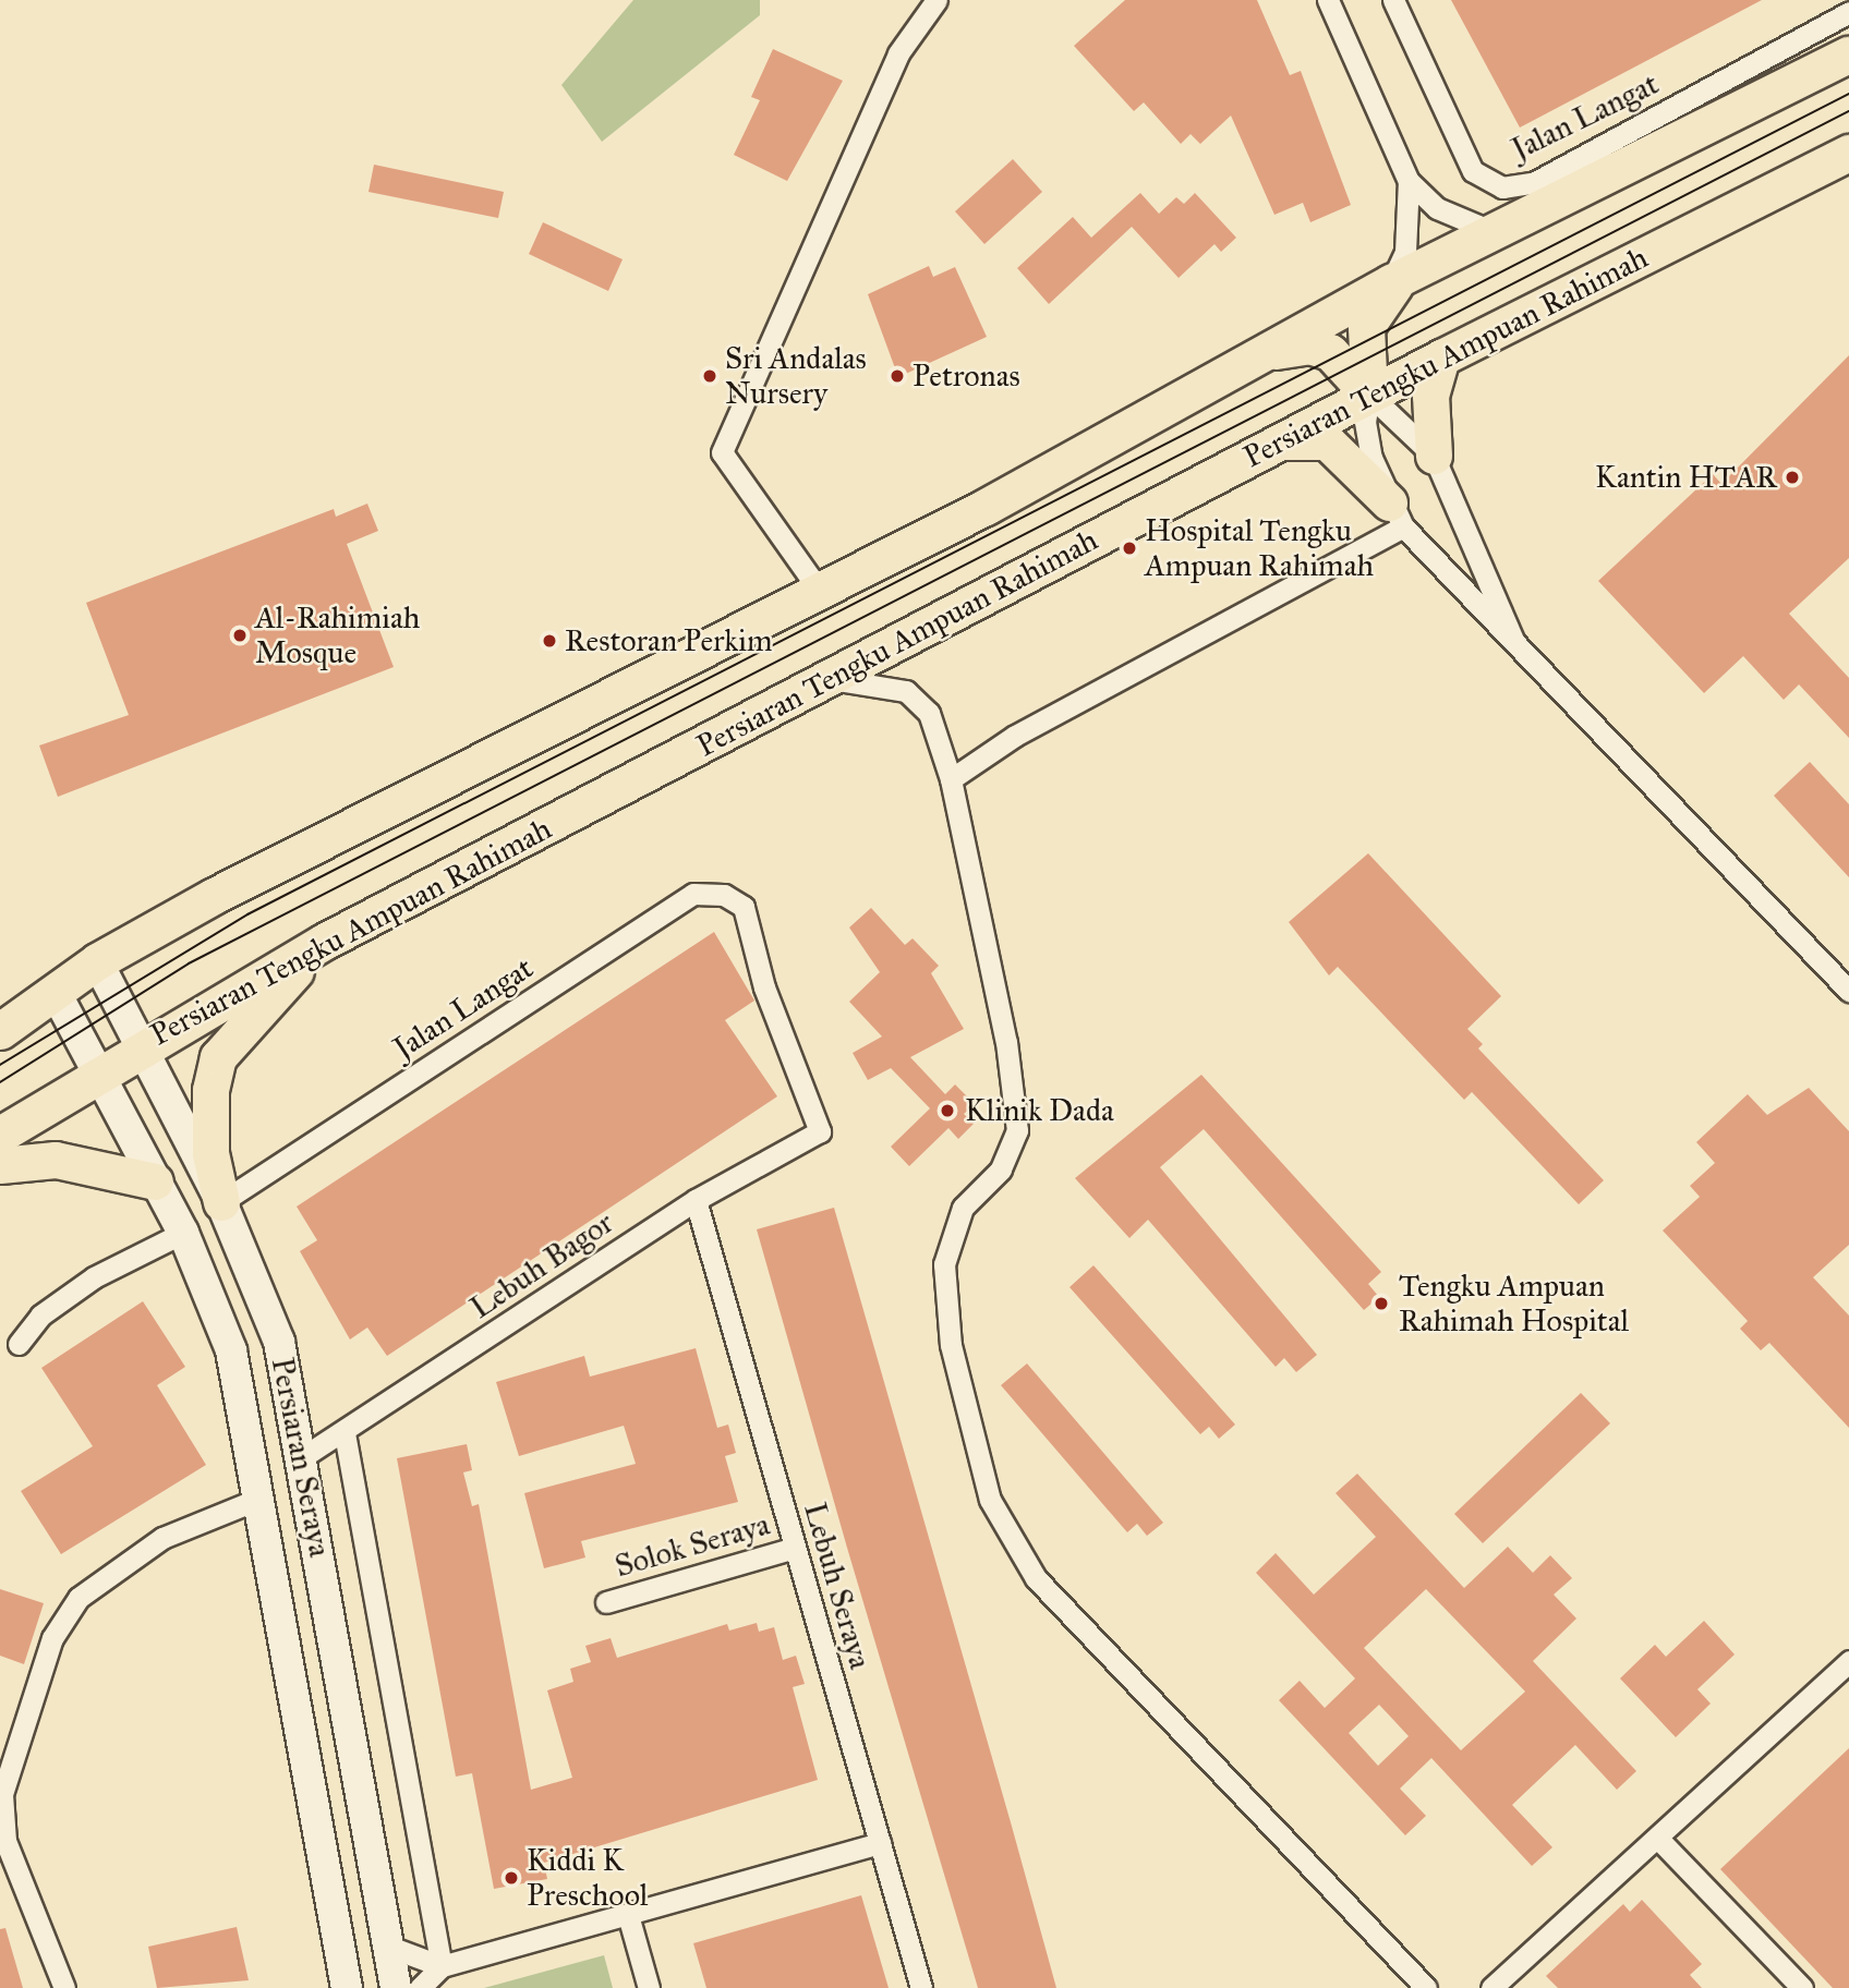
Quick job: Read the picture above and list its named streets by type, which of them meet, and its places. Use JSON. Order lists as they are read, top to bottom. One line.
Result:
{"streets":{"highway":["Persiaran Tengku Ampuan Rahimah"],"main road":["Persiaran Seraya"],"street":["Jalan Langat","Lebuh Bagor","Solok Seraya","Lebuh Seraya"]},"crossings":[["Jalan Langat","Lebuh Bagor"],["Jalan Langat","Persiaran Seraya"],["Persiaran Tengku Ampuan Rahimah","Persiaran Seraya"],["Lebuh Bagor","Persiaran Seraya"],["Lebuh Bagor","Lebuh Seraya"],["Solok Seraya","Lebuh Seraya"]],"places":["Sri Andalas Nursery","Petronas","Kantin HTAR","Hospital Tengku Ampuan Rahimah","Al-Rahimiah Mosque","Restoran Perkim","Klinik Dada","Tengku Ampuan Rahimah Hospital","Kiddi K Preschool"]}
